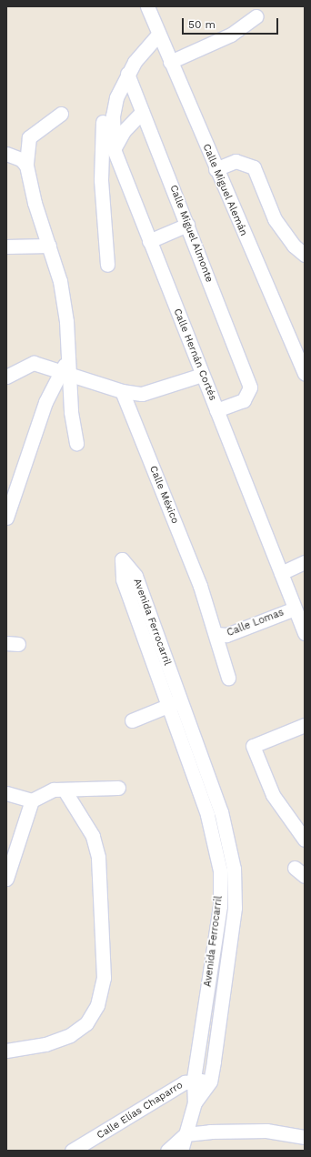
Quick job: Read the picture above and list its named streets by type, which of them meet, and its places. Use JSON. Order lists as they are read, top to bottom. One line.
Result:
{"streets":{"street":["Calle Miguel Alemán","Calle Miguel Almonte","Calle Hernán Cortés","Calle México","Avenida Ferrocarril","Calle Lomas","Calle Elías Chaparro"]},"crossings":[["Calle Miguel Alemán","Calle Hernán Cortés"],["Calle Miguel Almonte","Calle Hernán Cortés"],["Calle Hernán Cortés","Calle Lomas"],["Calle México","Calle Lomas"],["Avenida Ferrocarril","Calle Elías Chaparro"]],"scale_bar":"50 m"}
